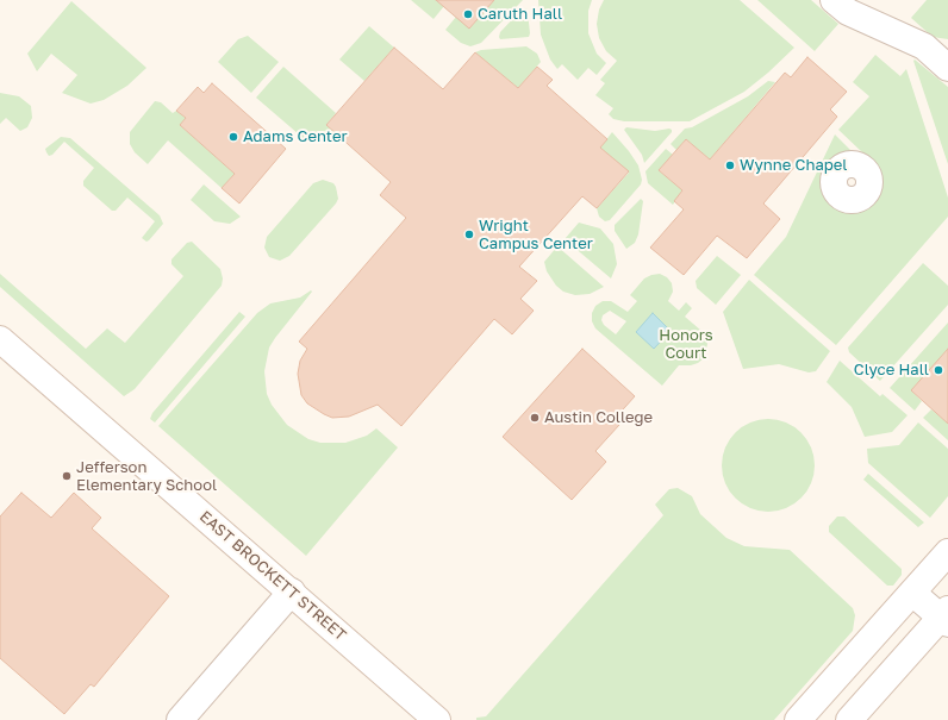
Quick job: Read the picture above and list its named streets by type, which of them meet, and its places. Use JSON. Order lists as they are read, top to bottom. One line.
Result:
{"streets":{"street":["EAST BROCKETT STREET"]},"parks":["Honors Court"],"places":["Caruth Hall","Adams Center","Wynne Chapel","Wright Campus Center","Clyce Hall","Austin College","Jefferson Elementary School"]}
